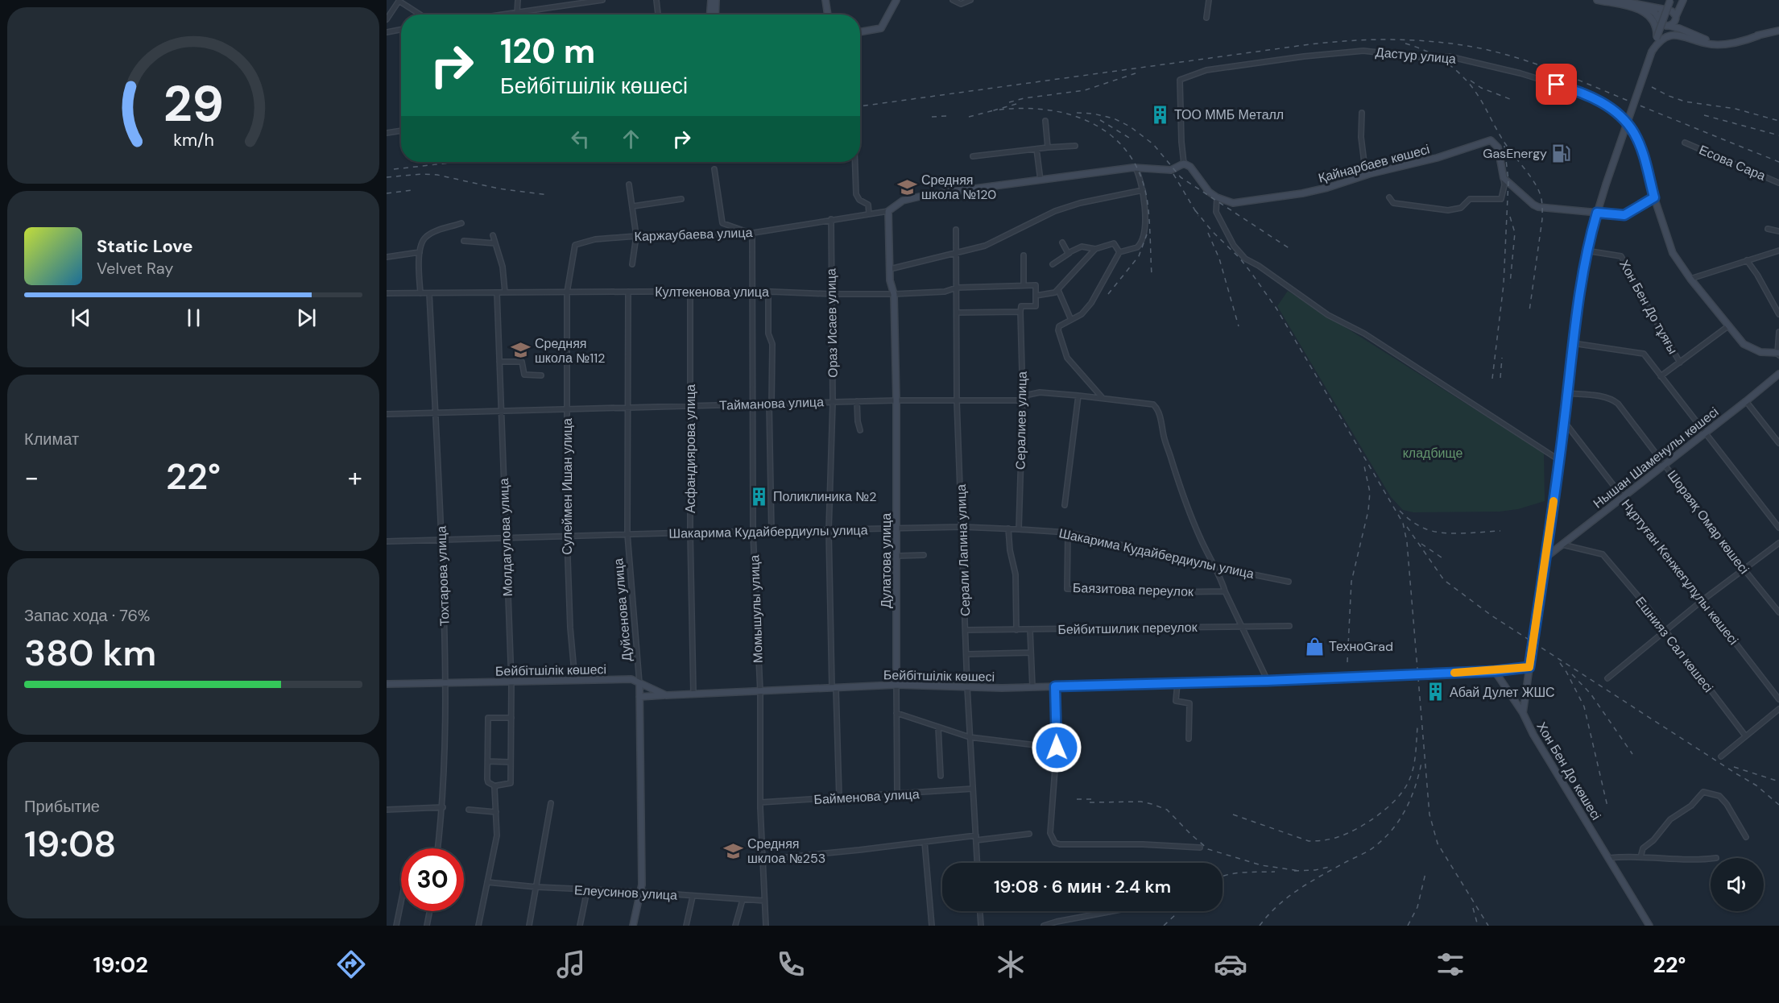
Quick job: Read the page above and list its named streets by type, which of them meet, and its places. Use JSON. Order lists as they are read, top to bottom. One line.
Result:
{"streets":{"street":["Дастур улица","Есова Сара","Қайнарбаев көшесі","Каржаубаева улица","Култекенова улица","Хон Бен До тұяғы","Ораз Исаев улица","Тайманова улица","Сералиев улица","Асфандиярова улица","Нышан Шаменулы көшесі","Сулеймен Ишан улица","Шораяқ Омар көшесі","Шакарима Кудайбердиулы улица","Молдагулова улица","Серали Лапина улица","Дулатова улица","Нұртуған Кенжеғұлұлы көшесі","Тохтарова улица","Баязитова переулок","Момышулы улица","Дуйсенова улица","Бейбитшилик переулок","Ешнияз Сал көшесі","Бейбітшілік көшесі","Хон Бен До көшесі","Байменова улица","Елеусинов улица"]},"crossings":[["Каржаубаева улица","Култекенова улица"],["Каржаубаева улица","Ораз Исаев улица"],["Каржаубаева улица","Сулеймен Ишан улица"],["Каржаубаева улица","Дулатова улица"],["Каржаубаева улица","Момышулы улица"],["Култекенова улица","Ораз Исаев улица"],["Култекенова улица","Асфандиярова улица"],["Култекенова улица","Сулеймен Ишан улица"],["Култекенова улица","Молдагулова улица"],["Култекенова улица","Серали Лапина улица"],["Култекенова улица","Дулатова улица"],["Култекенова улица","Тохтарова улица"],["Култекенова улица","Момышулы улица"],["Култекенова улица","Дуйсенова улица"],["Хон Бен До тұяғы","Хон Бен До көшесі"],["Ораз Исаев улица","Тайманова улица"],["Ораз Исаев улица","Шакарима Кудайбердиулы улица"],["Ораз Исаев улица","Бейбітшілік көшесі"],["Ораз Исаев улица","Байменова улица"],["Тайманова улица","Сералиев улица"],["Тайманова улица","Асфандиярова улица"],["Тайманова улица","Сулеймен Ишан улица"],["Тайманова улица","Шакарима Кудайбердиулы улица"],["Тайманова улица","Молдагулова улица"],["Тайманова улица","Серали Лапина улица"],["Тайманова улица","Дулатова улица"],["Тайманова улица","Тохтарова улица"],["Тайманова улица","Момышулы улица"],["Тайманова улица","Дуйсенова улица"],["Сералиев улица","Шакарима Кудайбердиулы улица"],["Асфандиярова улица","Шакарима Кудайбердиулы улица"],["Асфандиярова улица","Бейбітшілік көшесі"],["Нышан Шаменулы көшесі","Шораяқ Омар көшесі"],["Нышан Шаменулы көшесі","Нұртуған Кенжеғұлұлы көшесі"],["Нышан Шаменулы көшесі","Ешнияз Сал көшесі"],["Нышан Шаменулы көшесі","Хон Бен До көшесі"],["Сулеймен Ишан улица","Шакарима Кудайбердиулы улица"],["Сулеймен Ишан улица","Бейбітшілік көшесі"],["Шораяқ Омар көшесі","Хон Бен До көшесі"],["Шакарима Кудайбердиулы улица","Молдагулова улица"],["Шакарима Кудайбердиулы улица","Серали Лапина улица"],["Шакарима Кудайбердиулы улица","Дулатова улица"],["Шакарима Кудайбердиулы улица","Тохтарова улица"],["Шакарима Кудайбердиулы улица","Баязитова переулок"],["Шакарима Кудайбердиулы улица","Момышулы улица"],["Шакарима Кудайбердиулы улица","Дуйсенова улица"],["Молдагулова улица","Бейбітшілік көшесі"],["Серали Лапина улица","Бейбитшилик переулок"],["Серали Лапина улица","Бейбітшілік көшесі"],["Серали Лапина улица","Байменова улица"],["Дулатова улица","Бейбітшілік көшесі"],["Дулатова улица","Байменова улица"],["Нұртуған Кенжеғұлұлы көшесі","Хон Бен До көшесі"],["Тохтарова улица","Бейбітшілік көшесі"],["Момышулы улица","Бейбітшілік көшесі"],["Момышулы улица","Байменова улица"],["Момышулы улица","Елеусинов улица"],["Дуйсенова улица","Бейбітшілік көшесі"],["Дуйсенова улица","Елеусинов улица"],["Бейбітшілік көшесі","Хон Бен До көшесі"]],"parks":["кладбище"],"places":{"building":["ТОО ММБ Металл","Поликлиника №2","Абай Дулет ЖШС"],"fuel station":["GasEnergy"],"school or university":["Средняя школа №120","Средняя школа №112","Средняя шклоа №253"],"shop":["ТехноGrad"]},"page":{"turn":["120 m","Бейбітшілік көшесі"],"song":["Static Love","Velvet Ray"],"tile":["Климат",["Запас хода · 76%","380 km"],["Прибытие","19:08"]],"heat":["−","22°","+"],"limit":"30","trip":"19:08 · 6 мин · 2.4 km","tabs":["19:02","22°"],"gauge":["29","km/h"]}}
